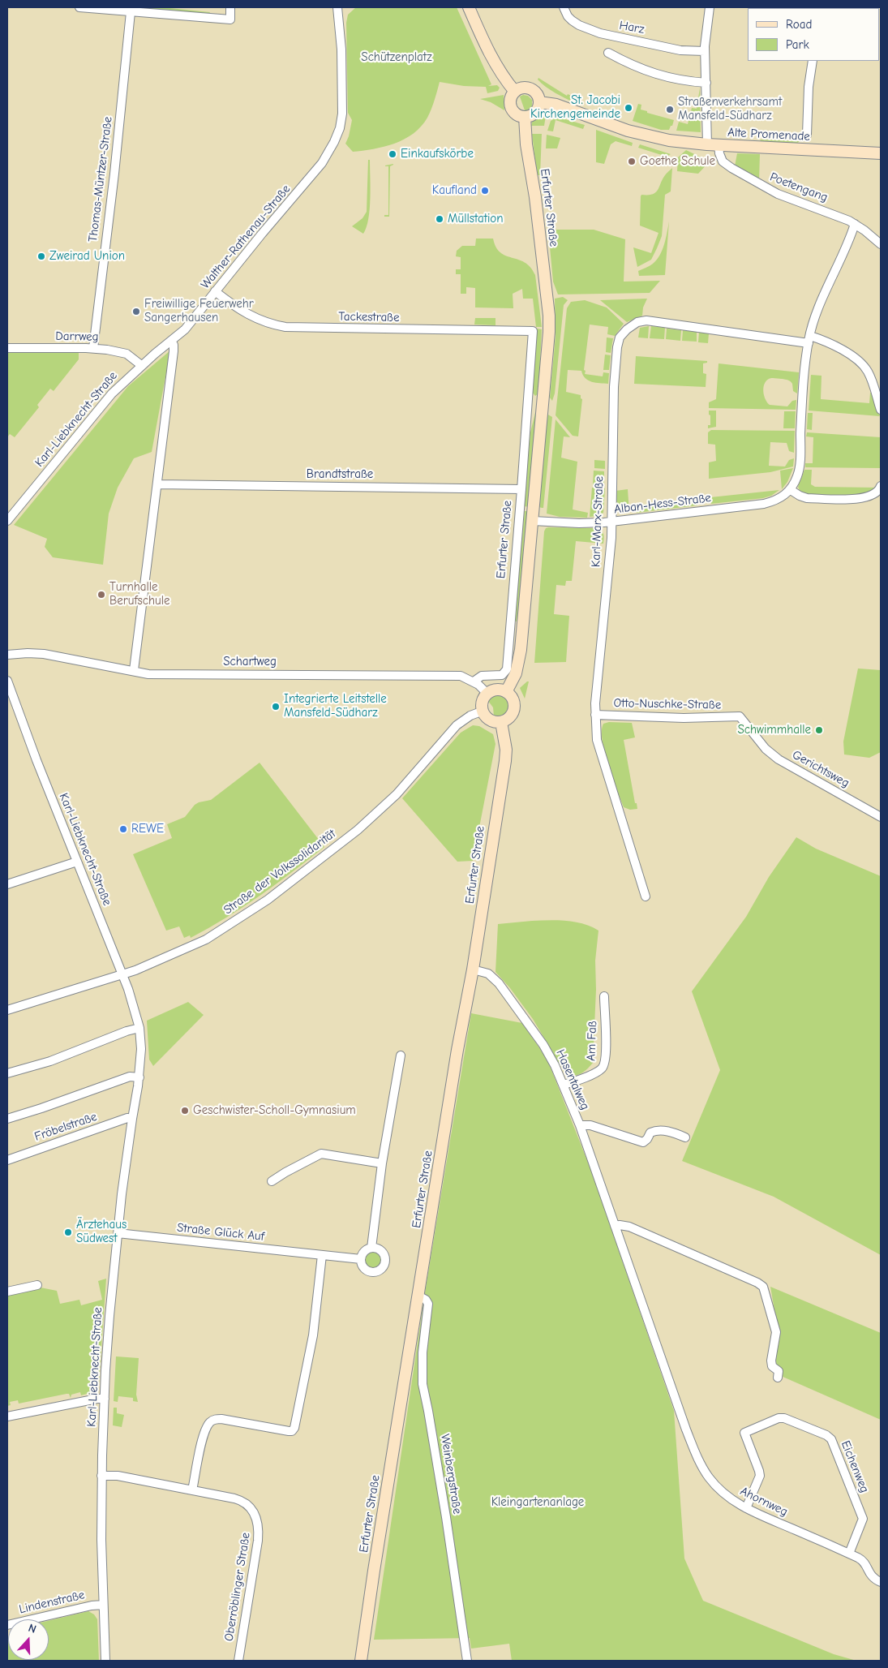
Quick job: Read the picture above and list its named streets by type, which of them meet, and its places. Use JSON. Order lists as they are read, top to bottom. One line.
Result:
{"streets":{"main road":["Alte Promenade","Erfurter Straße"],"street":["Harz","Thomas-Müntzer-Straße","Poetengang","Walther-Rathenau-Straße","Tackestraße","Darrweg","Karl-Liebknecht-Straße","Brandtstraße","Alban-Hess-Straße","Karl-Marx-Straße","Schartweg","Otto-Nuschke-Straße","Gerichtsweg","Straße der Volkssolidarität","Am Faß","Hasentalweg","Fröbelstraße","Straße Glück Auf","Eichenweg","Weinbergstraße","Ahornweg","Oberröblinger Straße","Lindenstraße"]},"crossings":[["Alte Promenade","Poetengang"],["Alte Promenade","Erfurter Straße"],["Thomas-Müntzer-Straße","Darrweg"],["Erfurter Straße","Tackestraße"],["Erfurter Straße","Brandtstraße"],["Erfurter Straße","Alban-Hess-Straße"],["Erfurter Straße","Schartweg"],["Erfurter Straße","Straße der Volkssolidarität"],["Erfurter Straße","Hasentalweg"],["Erfurter Straße","Weinbergstraße"],["Walther-Rathenau-Straße","Tackestraße"],["Walther-Rathenau-Straße","Karl-Liebknecht-Straße"],["Darrweg","Karl-Liebknecht-Straße"],["Karl-Liebknecht-Straße","Straße der Volkssolidarität"],["Karl-Liebknecht-Straße","Fröbelstraße"],["Karl-Liebknecht-Straße","Straße Glück Auf"],["Karl-Liebknecht-Straße","Oberröblinger Straße"],["Karl-Liebknecht-Straße","Lindenstraße"],["Alban-Hess-Straße","Karl-Marx-Straße"],["Karl-Marx-Straße","Otto-Nuschke-Straße"],["Schartweg","Straße der Volkssolidarität"],["Otto-Nuschke-Straße","Gerichtsweg"],["Am Faß","Hasentalweg"],["Hasentalweg","Ahornweg"],["Eichenweg","Ahornweg"]],"parks":["Schützenplatz","Kleingartenanlage"],"places":["St. Jacobi Kirchengemeinde","Straßenverkehrsamt Mansfeld-Südharz","Einkaufskörbe","Goethe Schule","Kaufland","Müllstation","Zweirad Union","Freiwillige Feuerwehr Sangerhausen","Turnhalle Berufschule","Integrierte Leitstelle Mansfeld-Südharz","Schwimmhalle","REWE","Geschwister-Scholl-Gymnasium","Ärztehaus Südwest"],"legend":["Road","Park"],"north":"top"}
